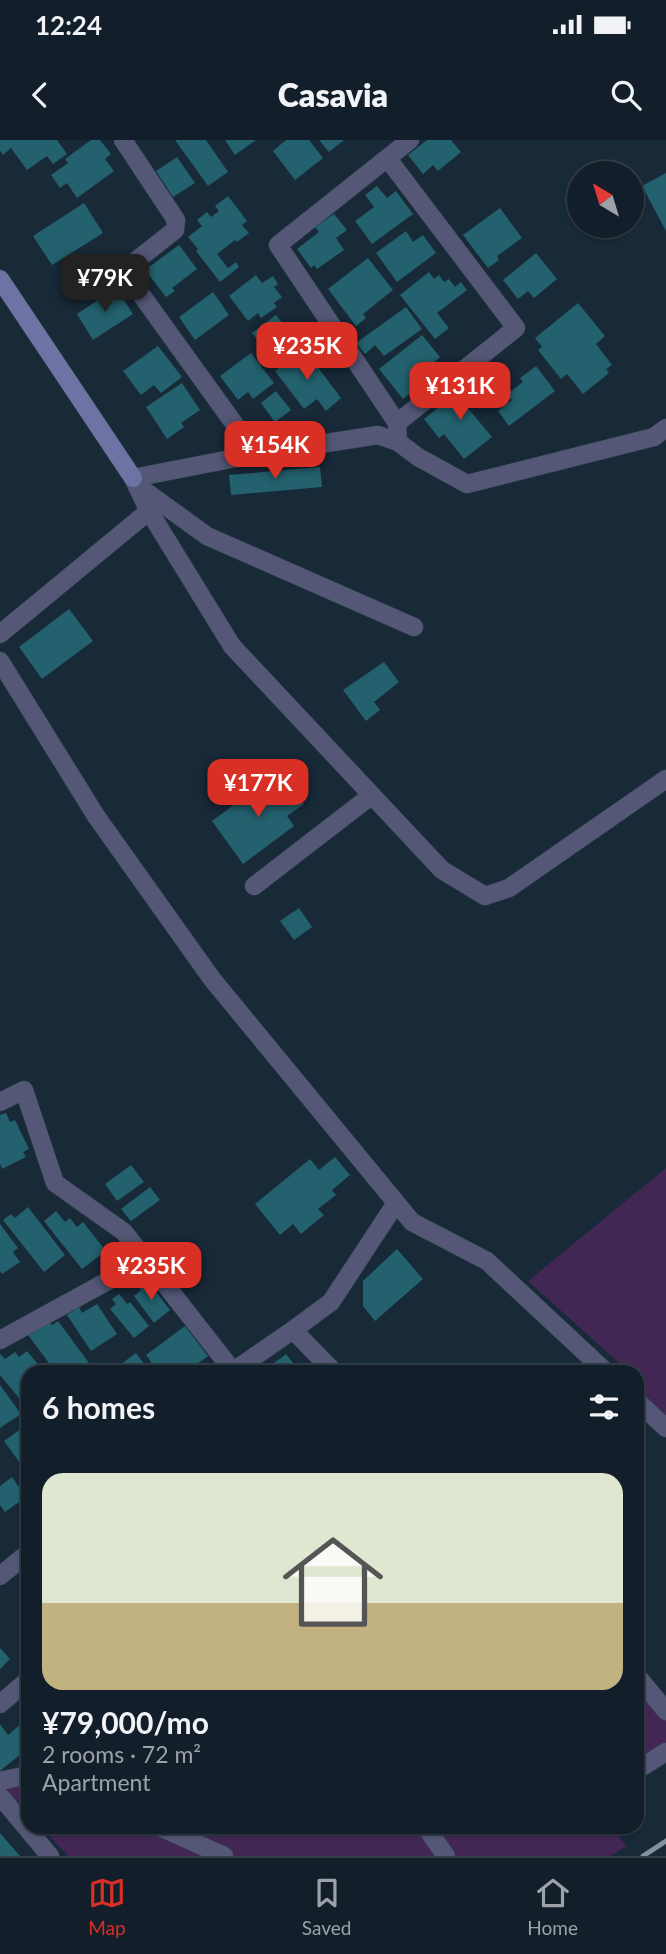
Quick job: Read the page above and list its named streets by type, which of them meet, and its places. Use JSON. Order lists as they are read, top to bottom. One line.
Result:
{"north":"top left","page":{"status":"12:24","header":"Casavia","price":["¥79K","¥235K","¥131K","¥154K","¥177K","¥235K"],"heading":"6 homes","list":[{"name":"¥79,000/mo","note":"2 rooms · 72 m² · Apartment"}],"tabs":["Map","Saved","Home"]}}
